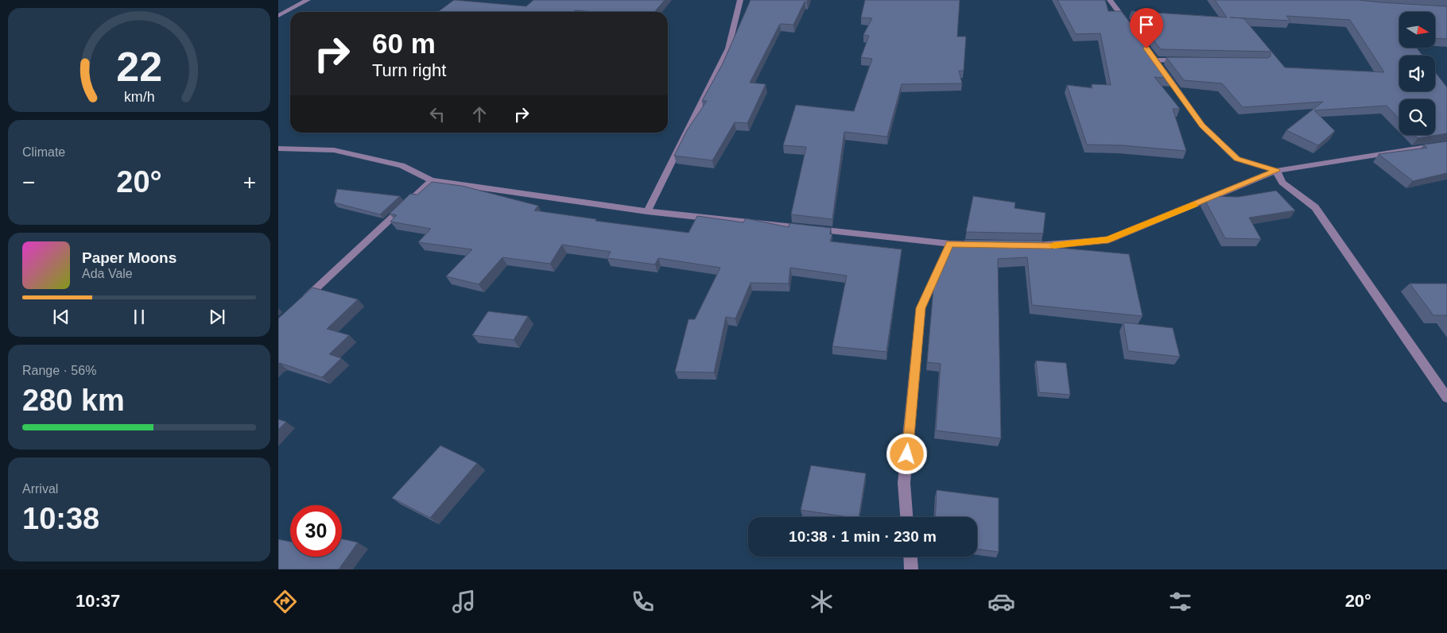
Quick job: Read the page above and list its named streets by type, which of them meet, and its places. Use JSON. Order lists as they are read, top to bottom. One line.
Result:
{"north":"right","page":{"turn":["60 m","Turn right"],"tile":["Climate",["Range · 56%","280 km"],["Arrival","10:38"]],"heat":["−","20°","+"],"song":["Paper Moons","Ada Vale"],"limit":"30","trip":"10:38 · 1 min · 230 m","tabs":["10:37","20°"],"gauge":["22","km/h"]}}
